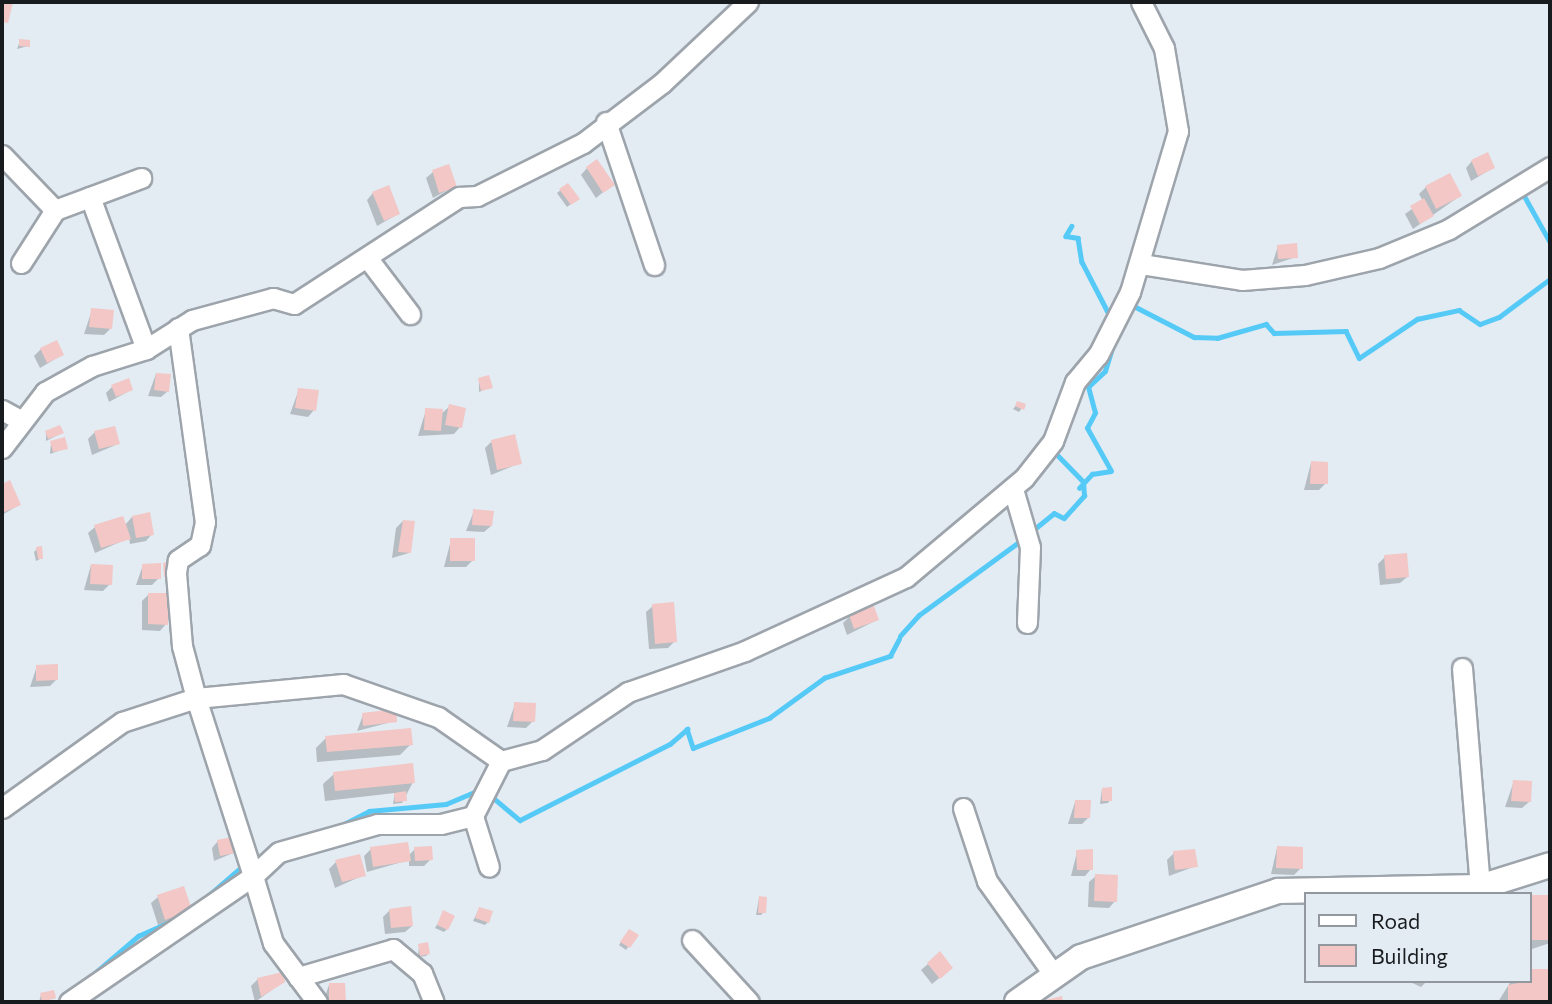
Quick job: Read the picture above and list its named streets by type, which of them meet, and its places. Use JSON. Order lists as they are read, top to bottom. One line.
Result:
{"legend":["Road","Building"]}
